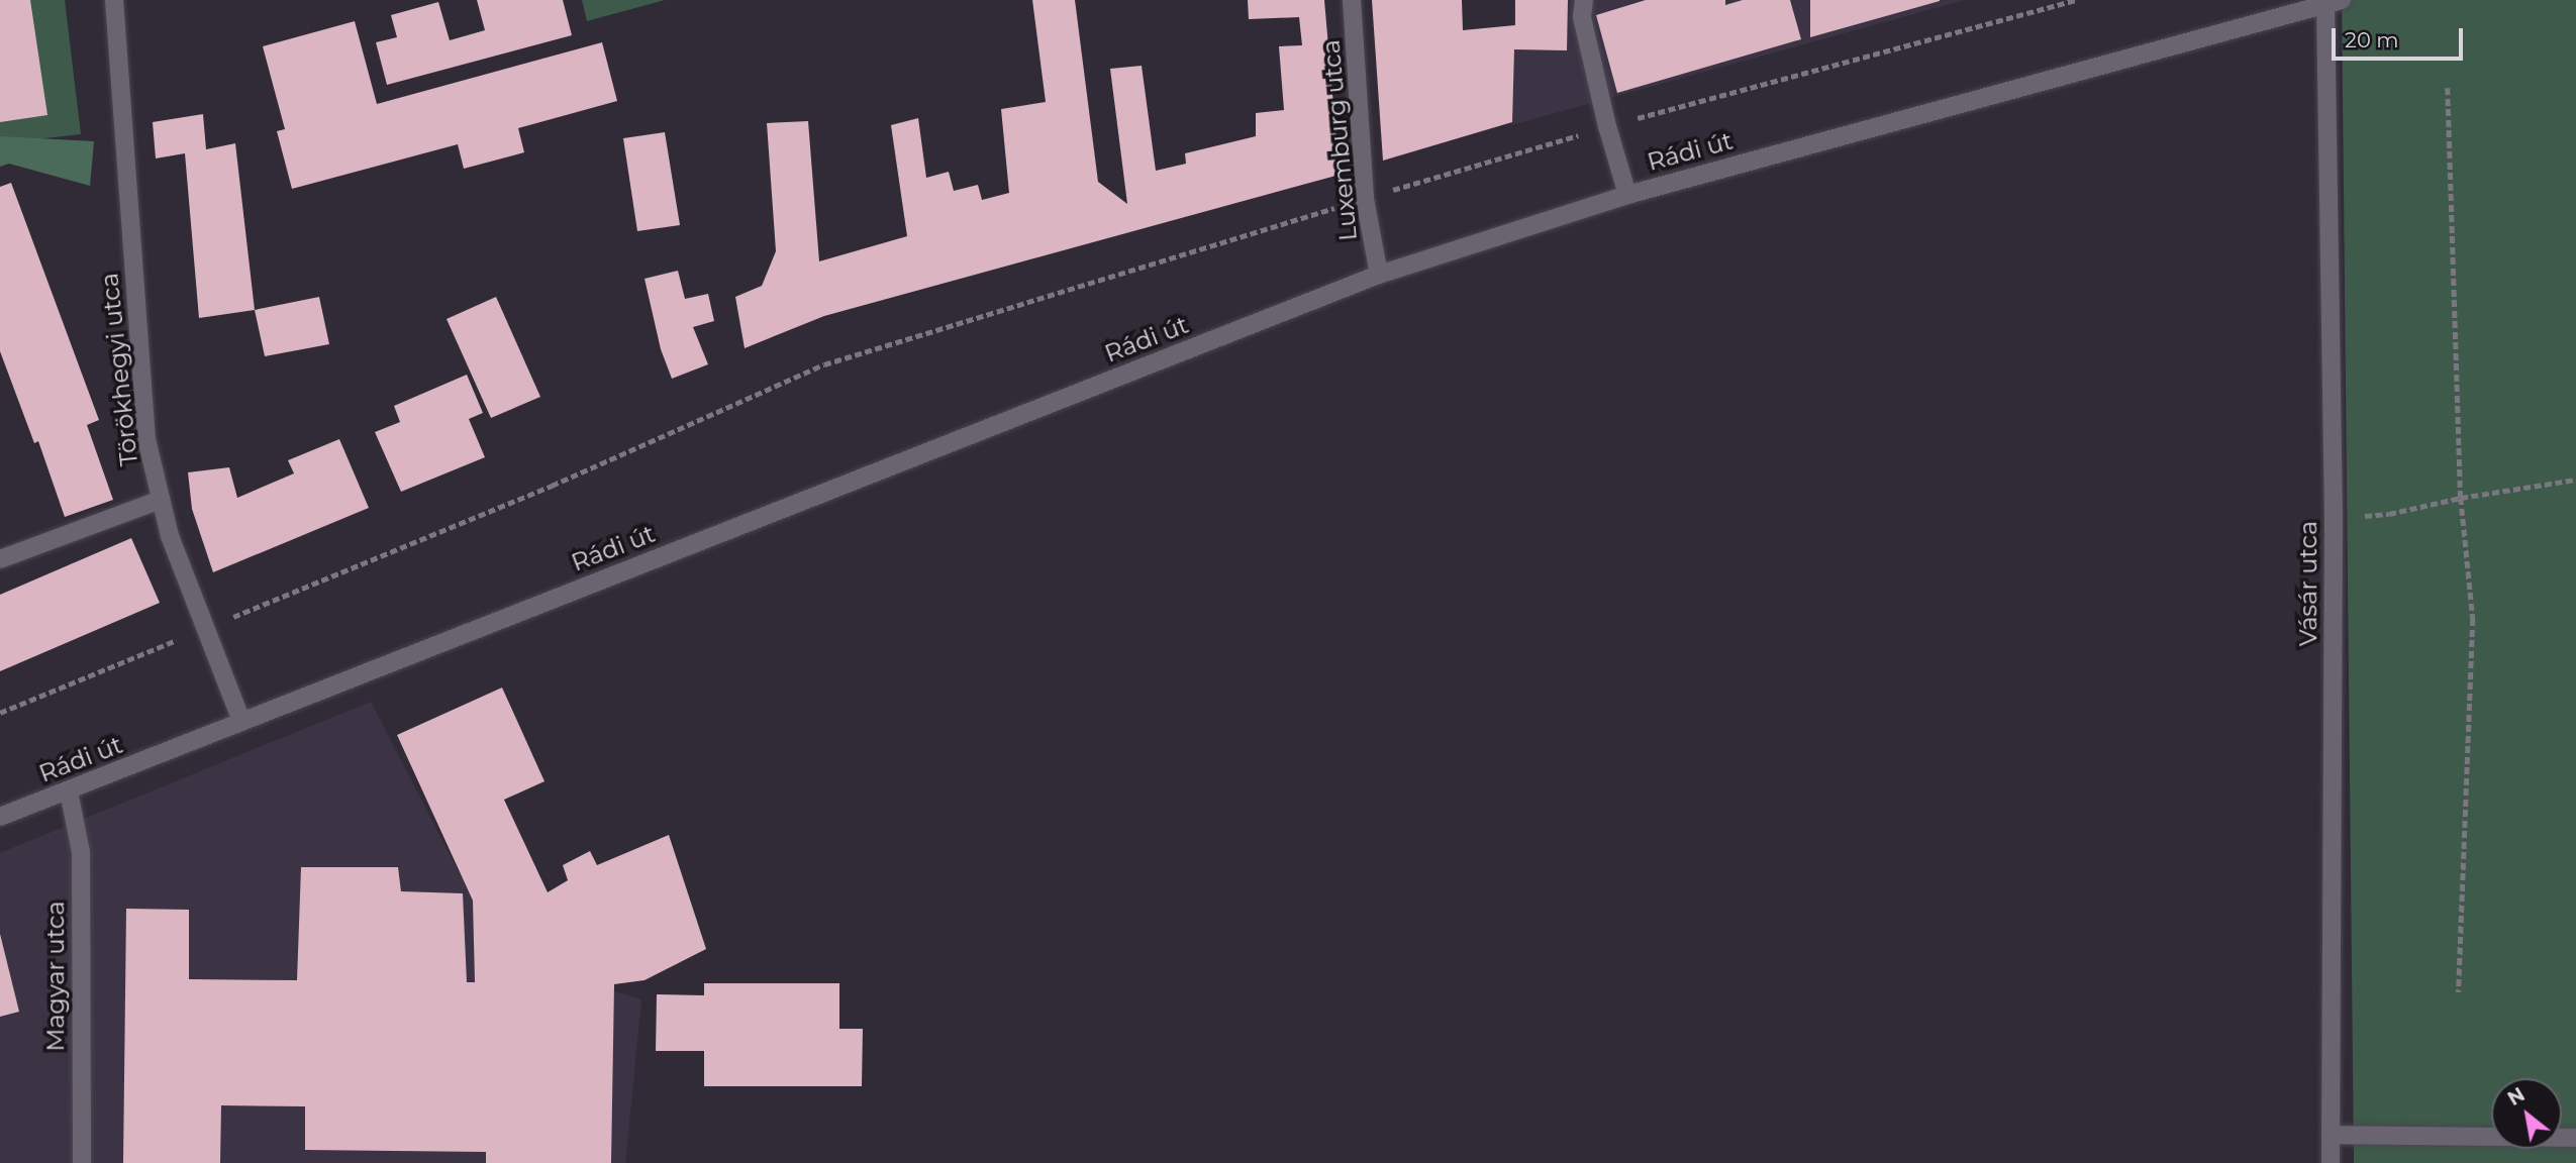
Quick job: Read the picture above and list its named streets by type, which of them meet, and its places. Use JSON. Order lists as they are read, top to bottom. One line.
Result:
{"streets":{"street":["Luxemburg utca","Rádi út","Törökhegyi utca","Vásár utca","Magyar utca"]},"crossings":[["Luxemburg utca","Rádi út"],["Rádi út","Törökhegyi utca"],["Rádi út","Vásár utca"],["Rádi út","Magyar utca"]],"scale_bar":"20 m","north":"top left"}
